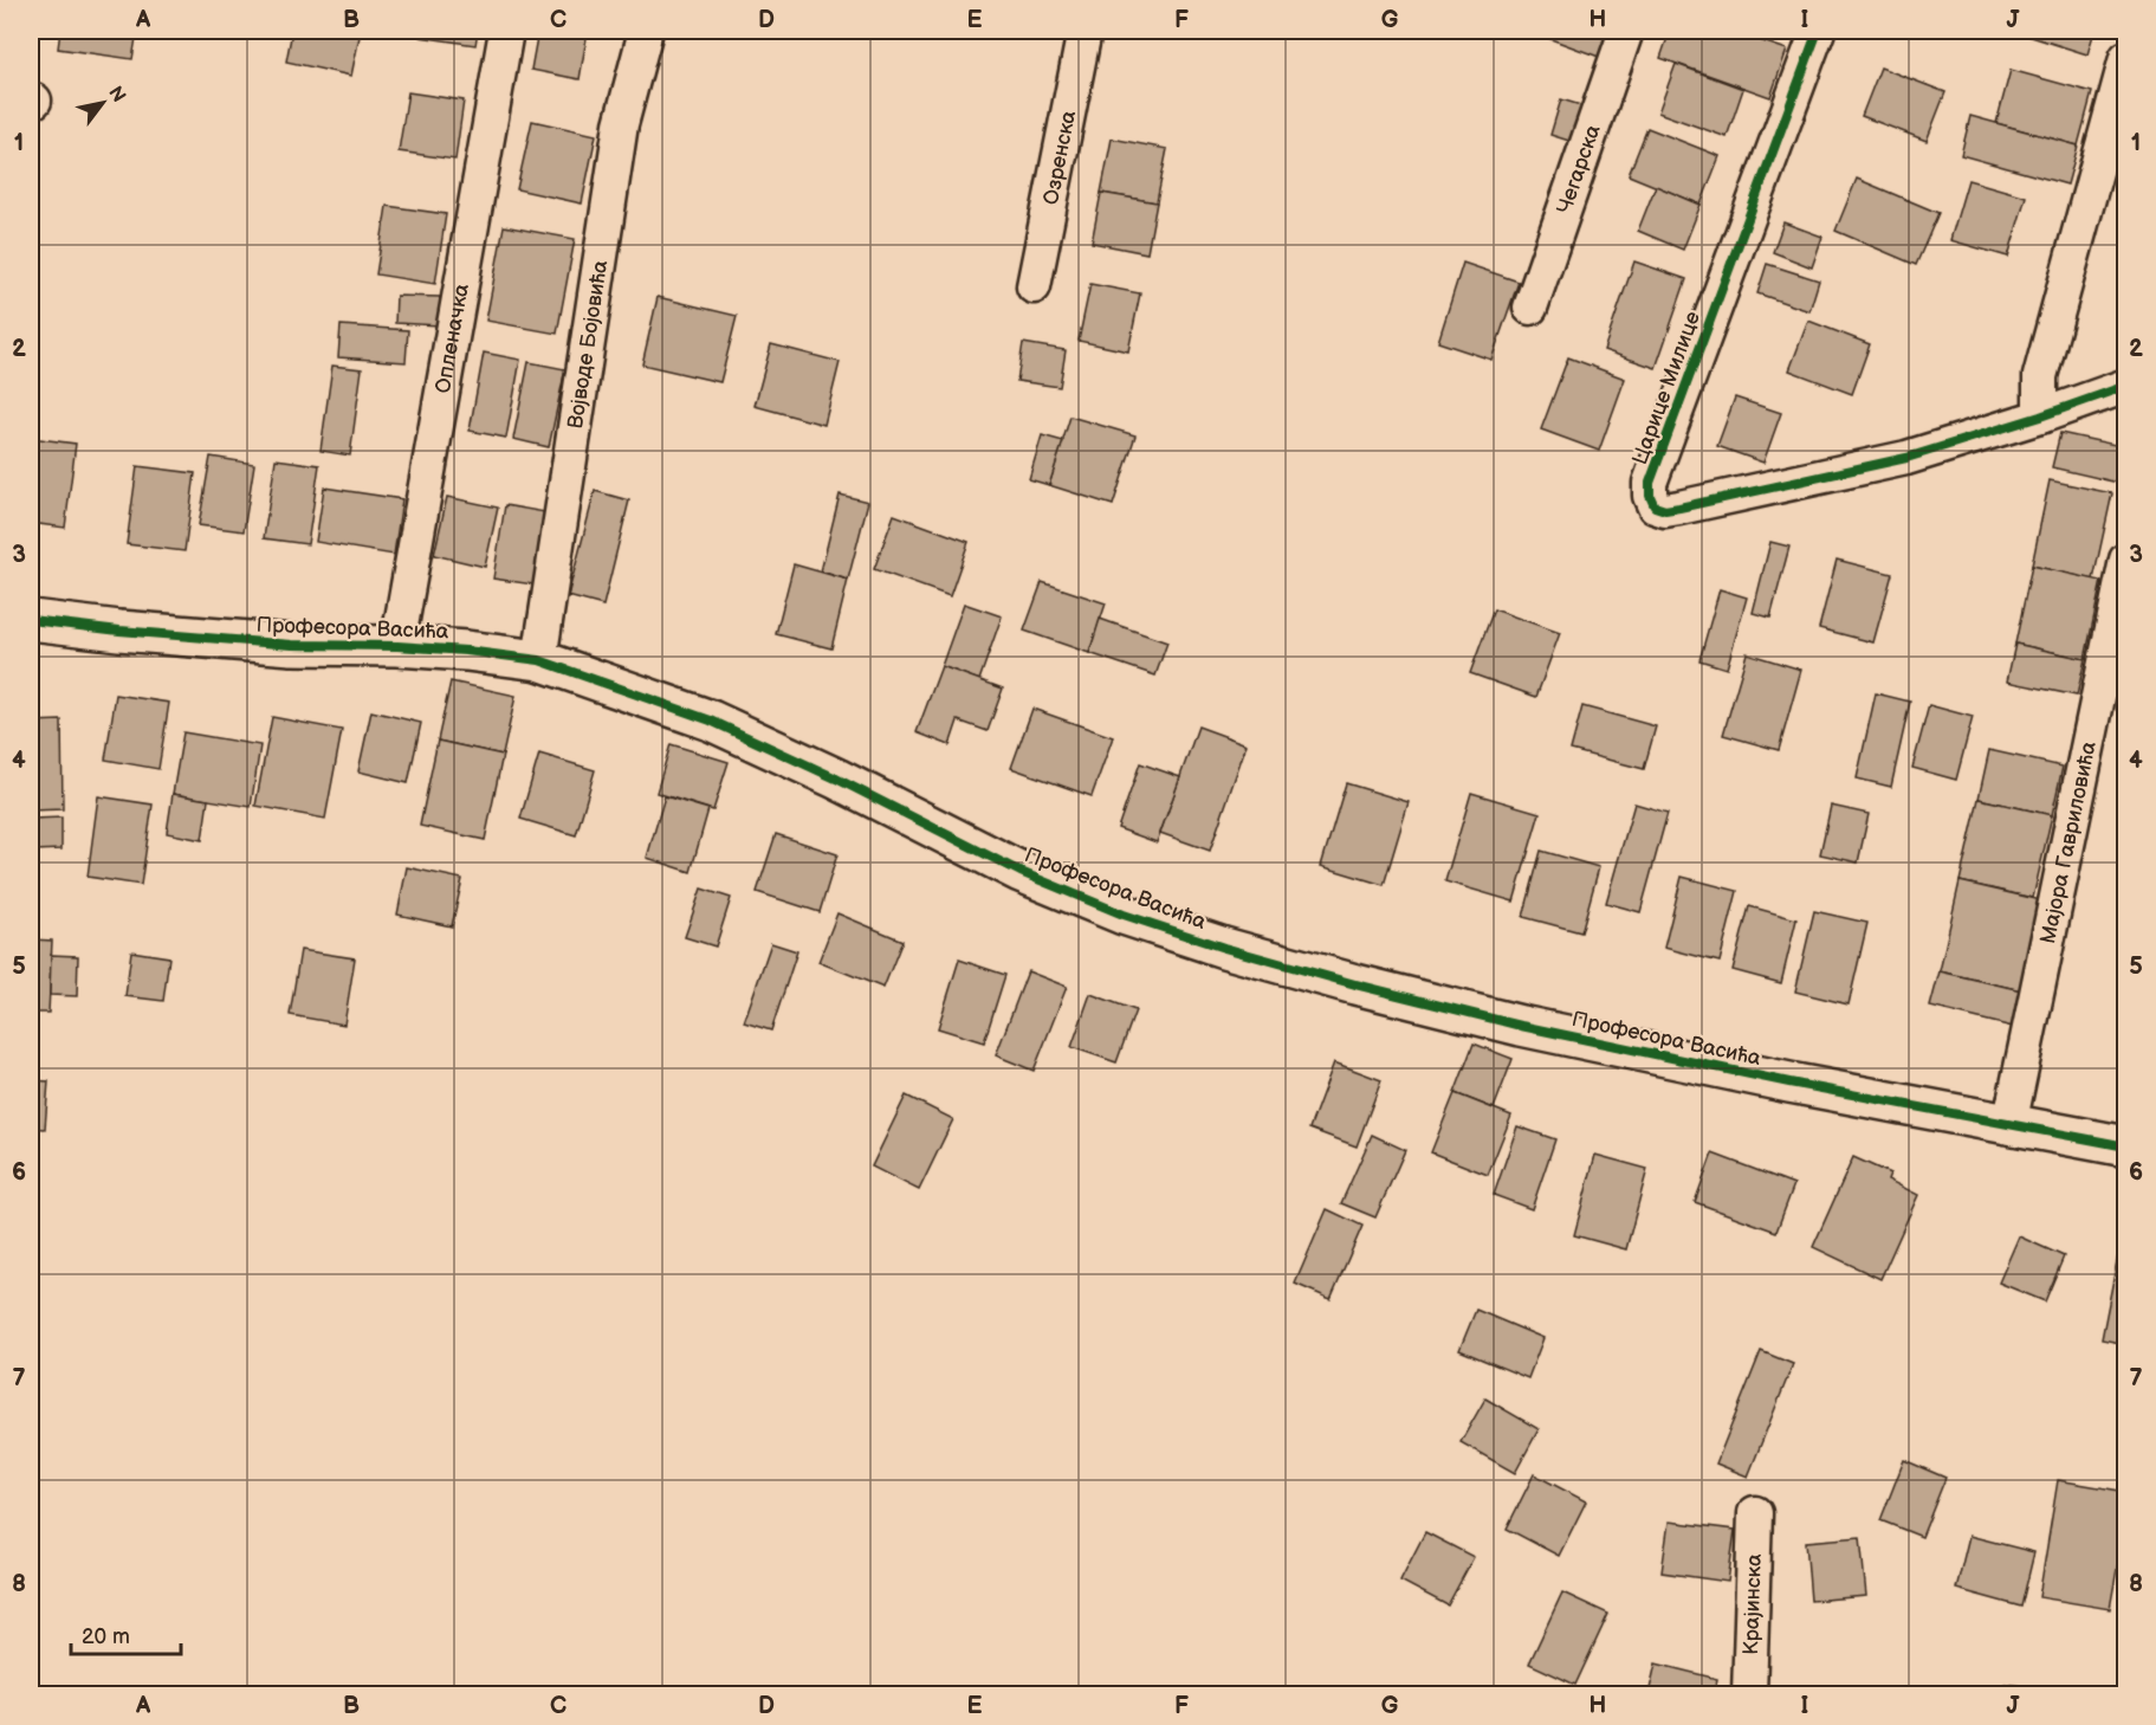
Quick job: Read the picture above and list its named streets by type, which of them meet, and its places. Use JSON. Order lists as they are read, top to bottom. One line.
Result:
{"streets":{"street":["Озренска","Чегарска","Опленачка","Војводе Бојовића","Царице Милице","Професора Васића","Мајора Гавриловића","Крајинска"]},"crossings":[["Опленачка","Професора Васића"],["Војводе Бојовића","Професора Васића"],["Професора Васића","Мајора Гавриловића"]],"scale_bar":"20 m","north":"top right","grid":{"columns":["A","B","C","D","E","F","G","H","I","J"],"rows":["1","2","3","4","5","6","7","8"]}}
